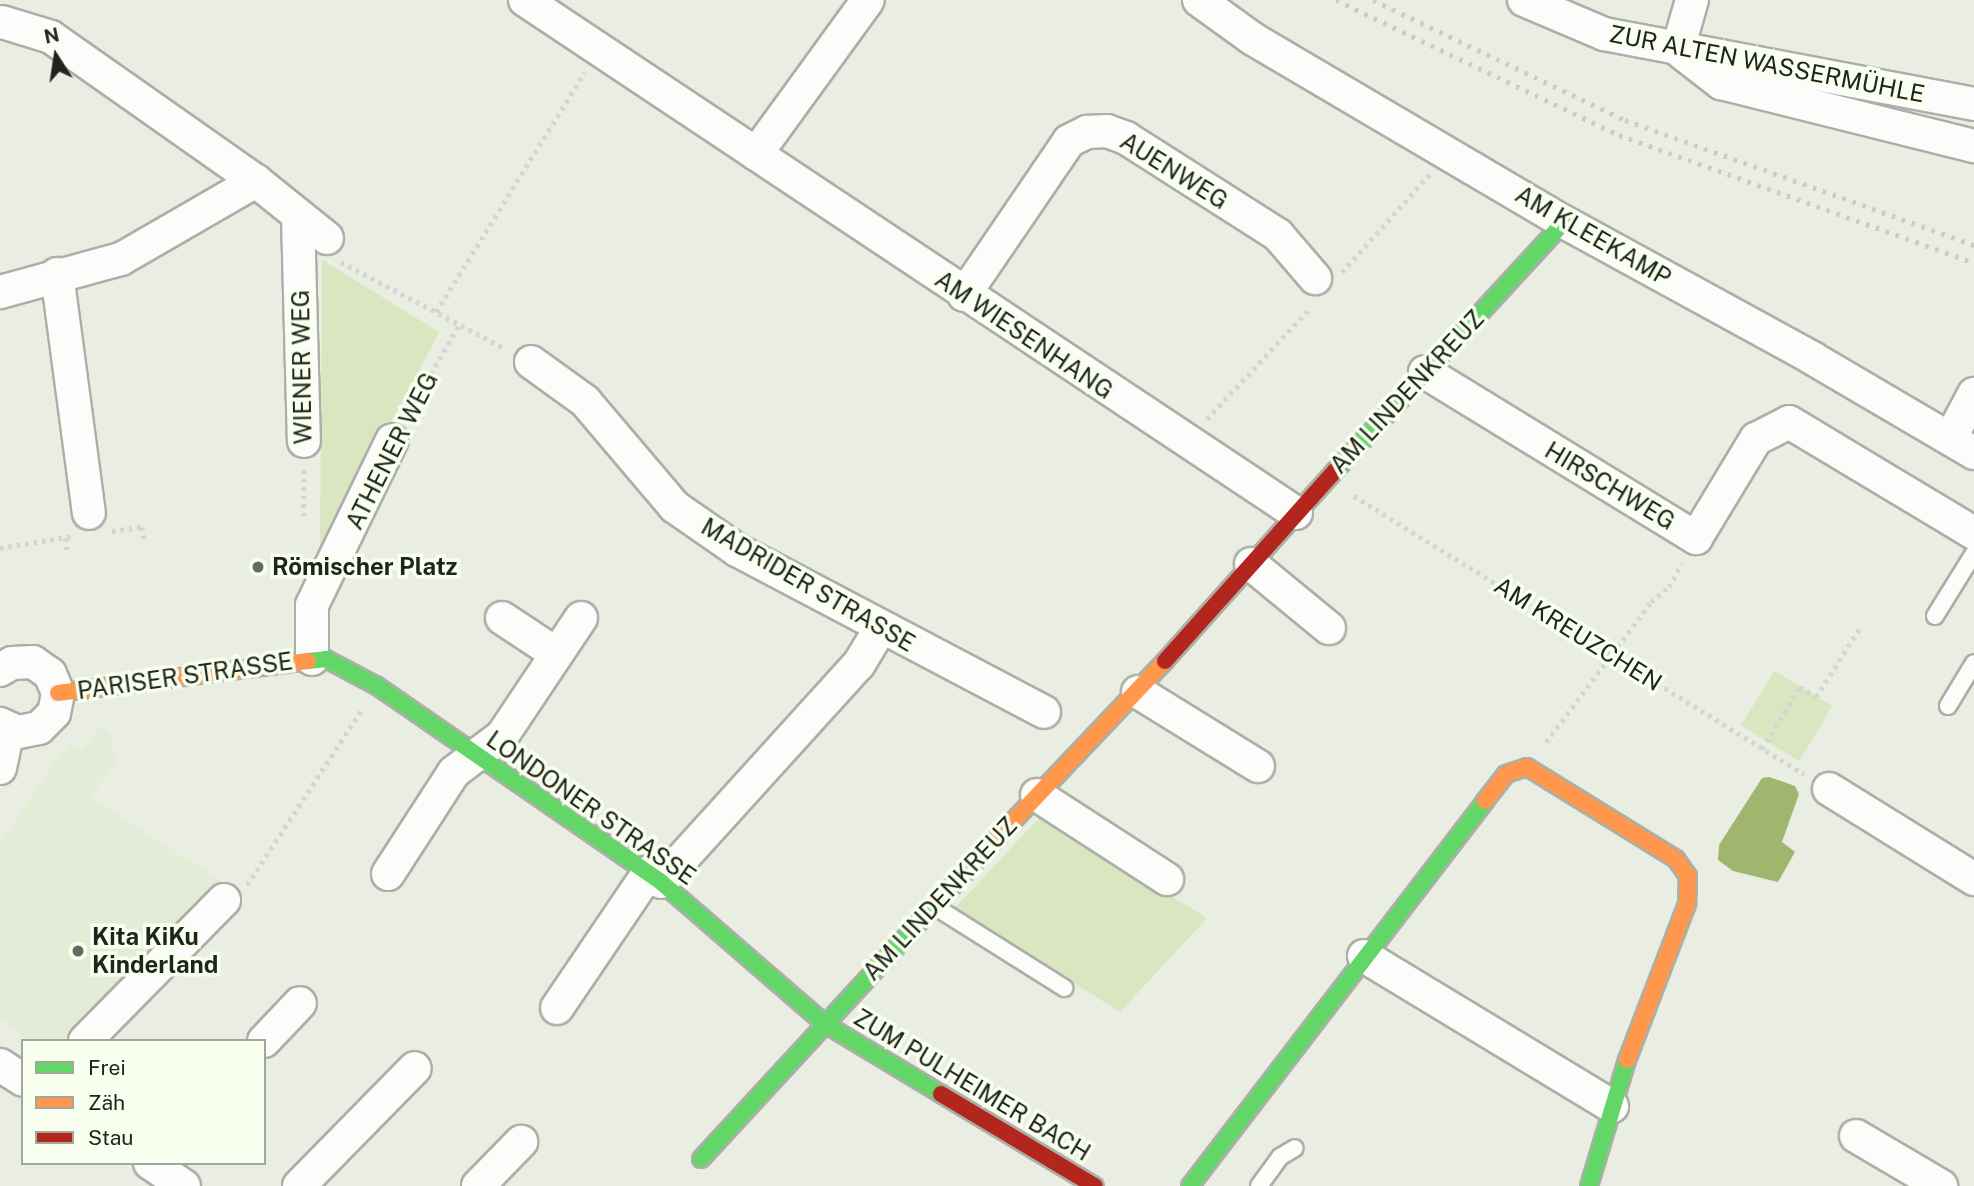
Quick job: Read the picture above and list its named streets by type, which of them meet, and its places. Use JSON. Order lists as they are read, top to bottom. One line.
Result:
{"streets":{"street":["ZUR ALTEN WASSERMÜHLE","AUENWEG","AM KLEEKAMP","AM WIESENHANG","WIENER WEG","AM LINDENKREUZ","ATHENER WEG","HIRSCHWEG","MADRIDER STRASSE","PARISER STRASSE","LONDONER STRASSE","ZUM PULHEIMER BACH"],"path":["AM KREUZCHEN"]},"crossings":[["AUENWEG","AM WIESENHANG"],["AM KLEEKAMP","AM LINDENKREUZ"],["AM WIESENHANG","AM LINDENKREUZ"],["AM LINDENKREUZ","HIRSCHWEG"],["AM LINDENKREUZ","AM KREUZCHEN"],["AM LINDENKREUZ","LONDONER STRASSE"],["AM LINDENKREUZ","ZUM PULHEIMER BACH"],["ATHENER WEG","PARISER STRASSE"],["ATHENER WEG","LONDONER STRASSE"],["PARISER STRASSE","LONDONER STRASSE"],["LONDONER STRASSE","ZUM PULHEIMER BACH"]],"places":["Römischer Platz","Kita KiKu Kinderland"],"legend":["Frei","Zäh","Stau"],"north":"top"}
